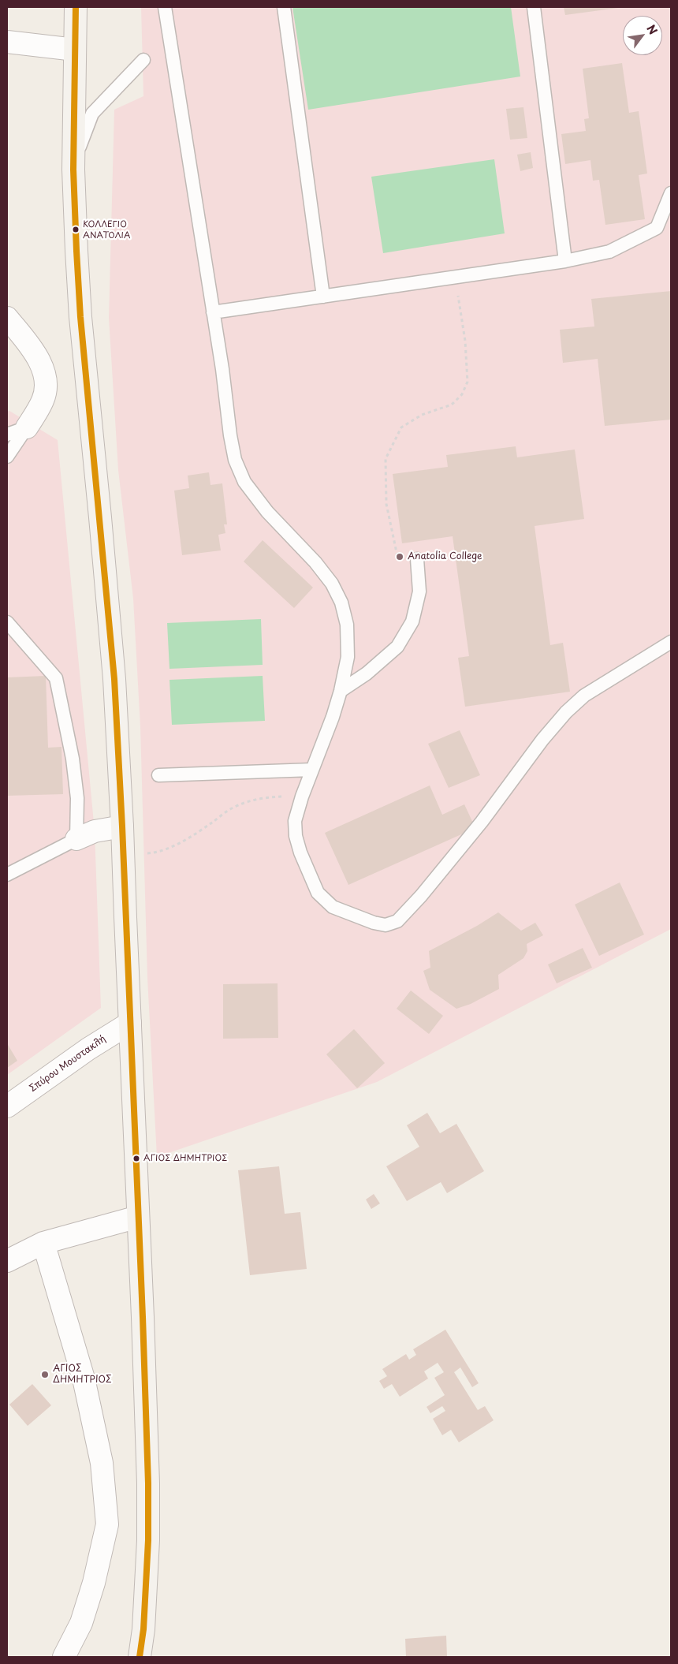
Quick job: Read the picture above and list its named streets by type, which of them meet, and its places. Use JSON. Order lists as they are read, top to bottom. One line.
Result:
{"streets":{"street":["Σπύρου Μουστακλή"]},"places":["ΚΟΛΛΕΓΙΟ ΑΝΑΤΟΛΙΑ","Anatolia College","ΑΓΙΟΣ ΔΗΜΗΤΡΙΟΣ","ΆΓΙΟΣ ΔΗΜΗΤΡΙΟΣ"],"north":"top right"}
